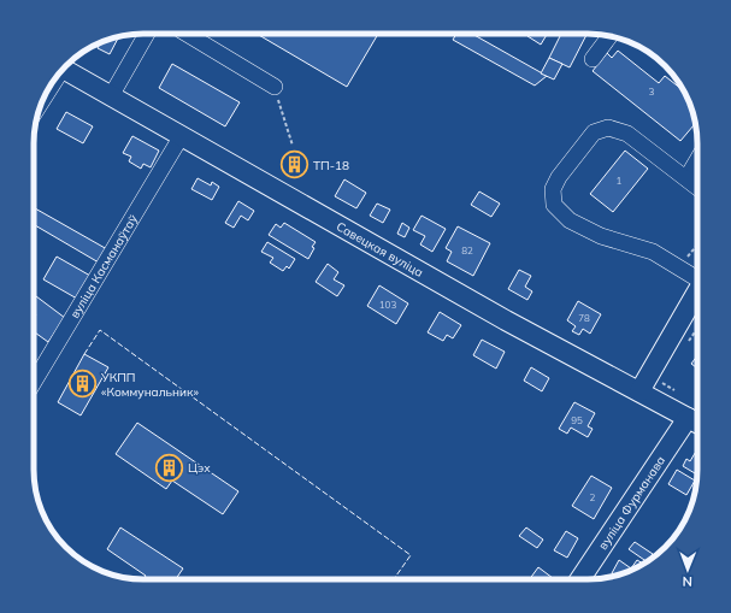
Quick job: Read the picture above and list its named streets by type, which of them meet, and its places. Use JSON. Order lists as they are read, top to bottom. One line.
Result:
{"streets":{"main road":["Савецкая вуліца","вуліца Фурманава"],"street":["вуліца Касманаўтаў"]},"crossings":[["Савецкая вуліца","вуліца Касманаўтаў"],["Савецкая вуліца","вуліца Фурманава"]],"places":{"building":["ТП-18","УКПП «Коммунальник»","Цэх"]},"house_numbers":["3","1","82","103","78","95","2"],"north":"bottom"}
